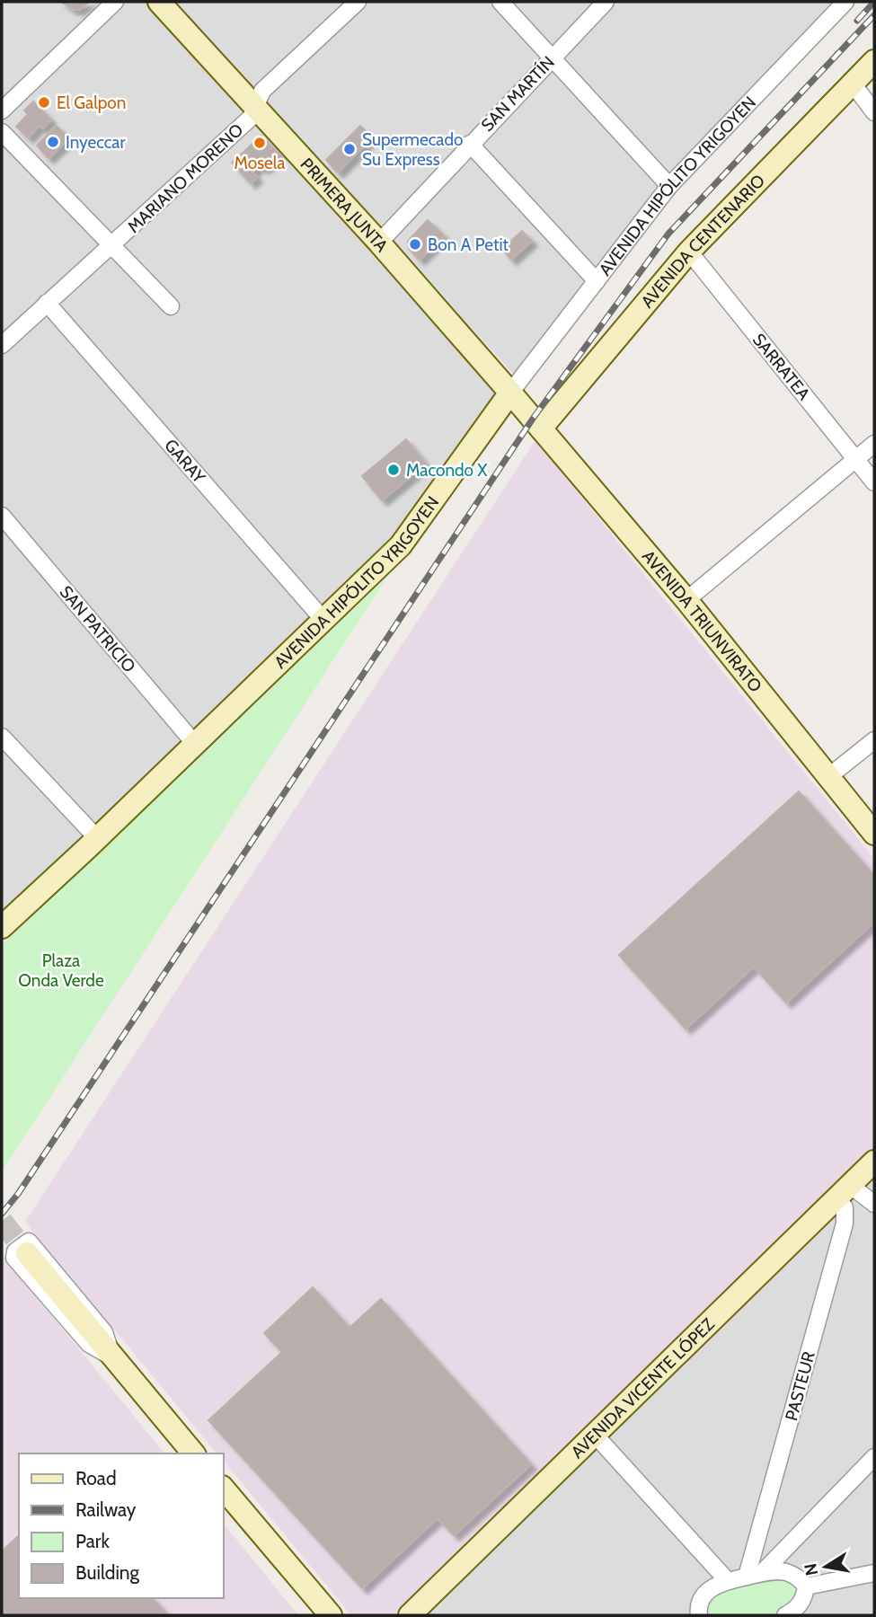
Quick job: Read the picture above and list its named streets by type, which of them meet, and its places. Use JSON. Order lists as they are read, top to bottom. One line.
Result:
{"streets":{"main road":["AVENIDA HIPÓLITO YRIGOYEN","PRIMERA JUNTA","AVENIDA CENTENARIO","AVENIDA TRIUNVIRATO","AVENIDA VICENTE LÓPEZ"],"street":["SAN MARTÍN","MARIANO MORENO","SARRATEA","GARAY","SAN PATRICIO","PASTEUR"]},"crossings":[["SAN MARTÍN","PRIMERA JUNTA"],["MARIANO MORENO","PRIMERA JUNTA"],["MARIANO MORENO","GARAY"],["AVENIDA HIPÓLITO YRIGOYEN","PRIMERA JUNTA"],["AVENIDA HIPÓLITO YRIGOYEN","GARAY"],["AVENIDA HIPÓLITO YRIGOYEN","SAN PATRICIO"],["PRIMERA JUNTA","AVENIDA CENTENARIO"],["PRIMERA JUNTA","AVENIDA TRIUNVIRATO"],["AVENIDA CENTENARIO","SARRATEA"],["AVENIDA CENTENARIO","AVENIDA TRIUNVIRATO"],["PASTEUR","AVENIDA VICENTE LÓPEZ"]],"parks":["Plaza Onda Verde"],"places":["El Galpon","Inyeccar","Mosela","Supermecado Su Express","Bon A Petit","Macondo X"],"legend":["Road","Railway","Park","Building"],"north":"left"}
